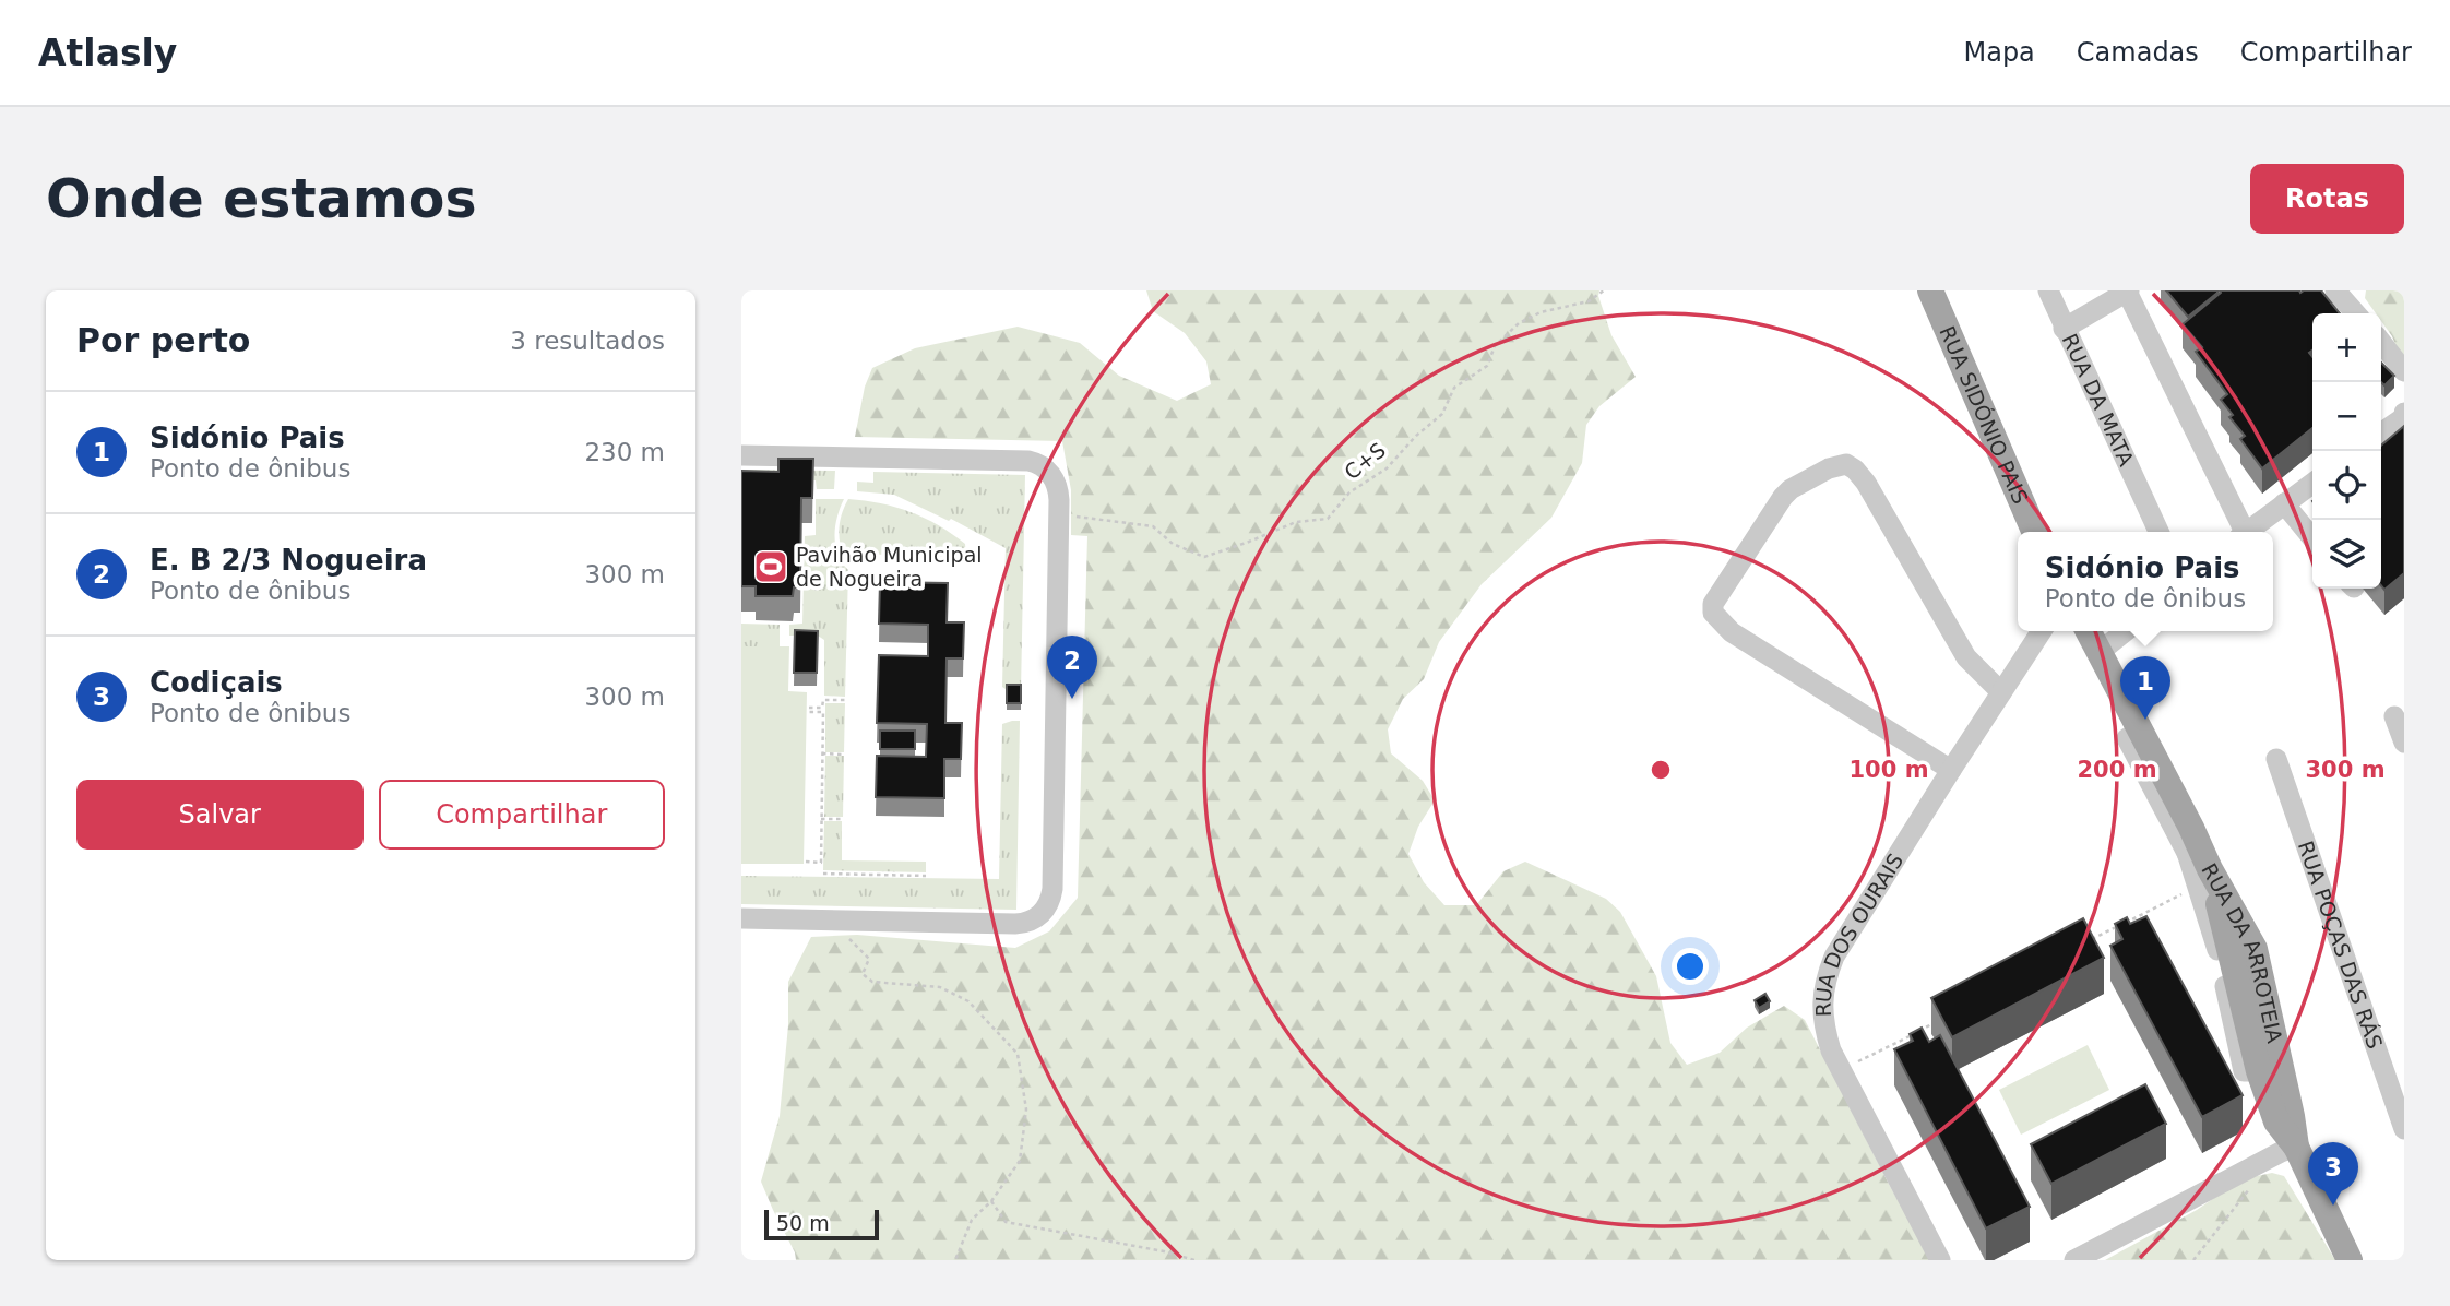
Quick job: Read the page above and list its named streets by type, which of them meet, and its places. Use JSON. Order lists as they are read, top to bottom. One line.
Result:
{"streets":{"main road":["RUA SIDÓNIO PAIS","RUA DA ARROTEIA"],"street":["RUA DA MATA","RUA DOS OURAIS","RUA POÇAS DAS RÁS"],"path":["C+S"]},"places":{"sports":["Pavihão Municipal de Nogueira"]},"scale_bar":"50 m","page":{"header":"Atlasly","nav":["Mapa","Camadas","Compartilhar"],"buttons":["Rotas",["Salvar","Compartilhar"]],"title":"Onde estamos","heading":["Por perto","3 resultados"],"map_buttons":["+","−"],"list":[{"mark":"1","name":"Sidónio Pais","note":"Ponto de ônibus","value":"230 m"},{"mark":"2","name":"E. B 2/3 Nogueira","note":"Ponto de ônibus","value":"300 m"},{"mark":"3","name":"Codiçais","note":"Ponto de ônibus","value":"300 m"}],"popup":["Sidónio Pais","Ponto de ônibus"],"pins":["2","1","3"],"scale":"50 m"},"rings":["100 m","200 m","300 m"]}
